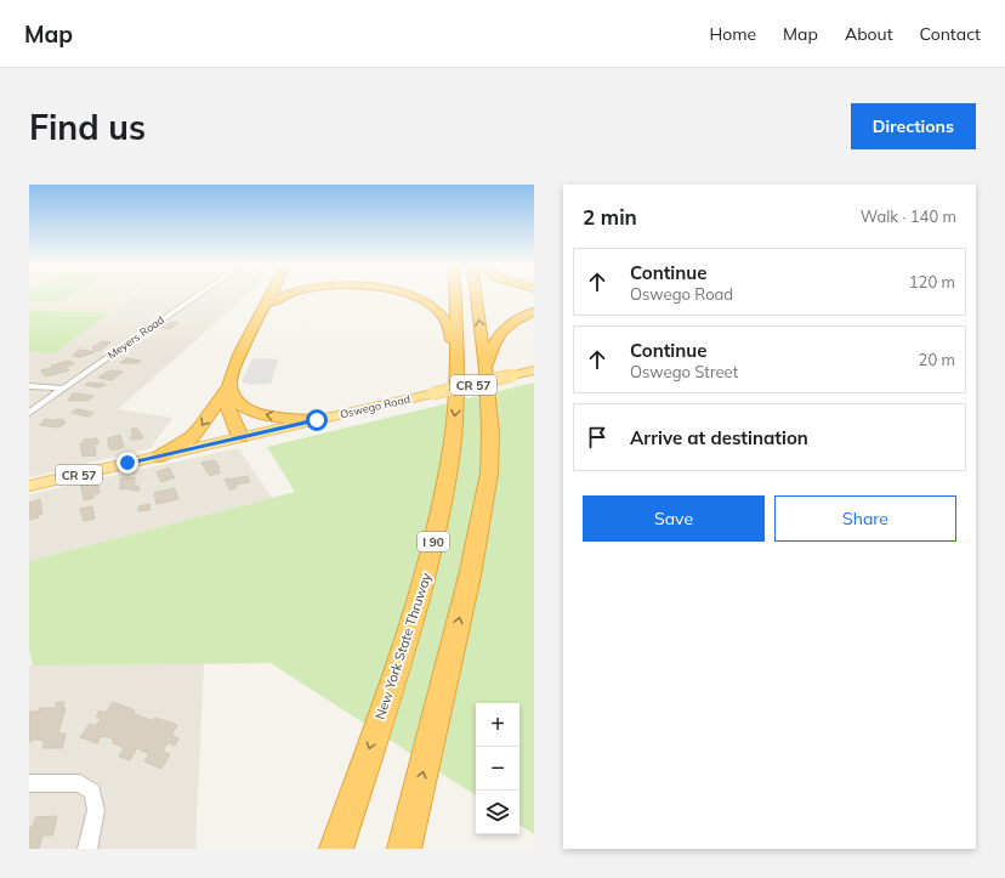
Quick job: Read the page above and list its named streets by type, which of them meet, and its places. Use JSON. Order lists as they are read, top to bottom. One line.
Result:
{"streets":{"highway":["I 90","New York State Thruway"],"main road":["CR 57","Oswego Road"],"street":["Meyers Road"]},"crossings":[["CR 57","Oswego Road"]],"page":{"header":"Map","nav":["Home","Map","About","Contact"],"buttons":["Directions",["Save","Share"]],"title":"Find us","heading":["2 min","Walk · 140 m"],"list":[["Continue","Oswego Road","120 m"],["Continue","Oswego Street","20 m"],"Arrive at destination"],"map_buttons":["+","−"]}}
